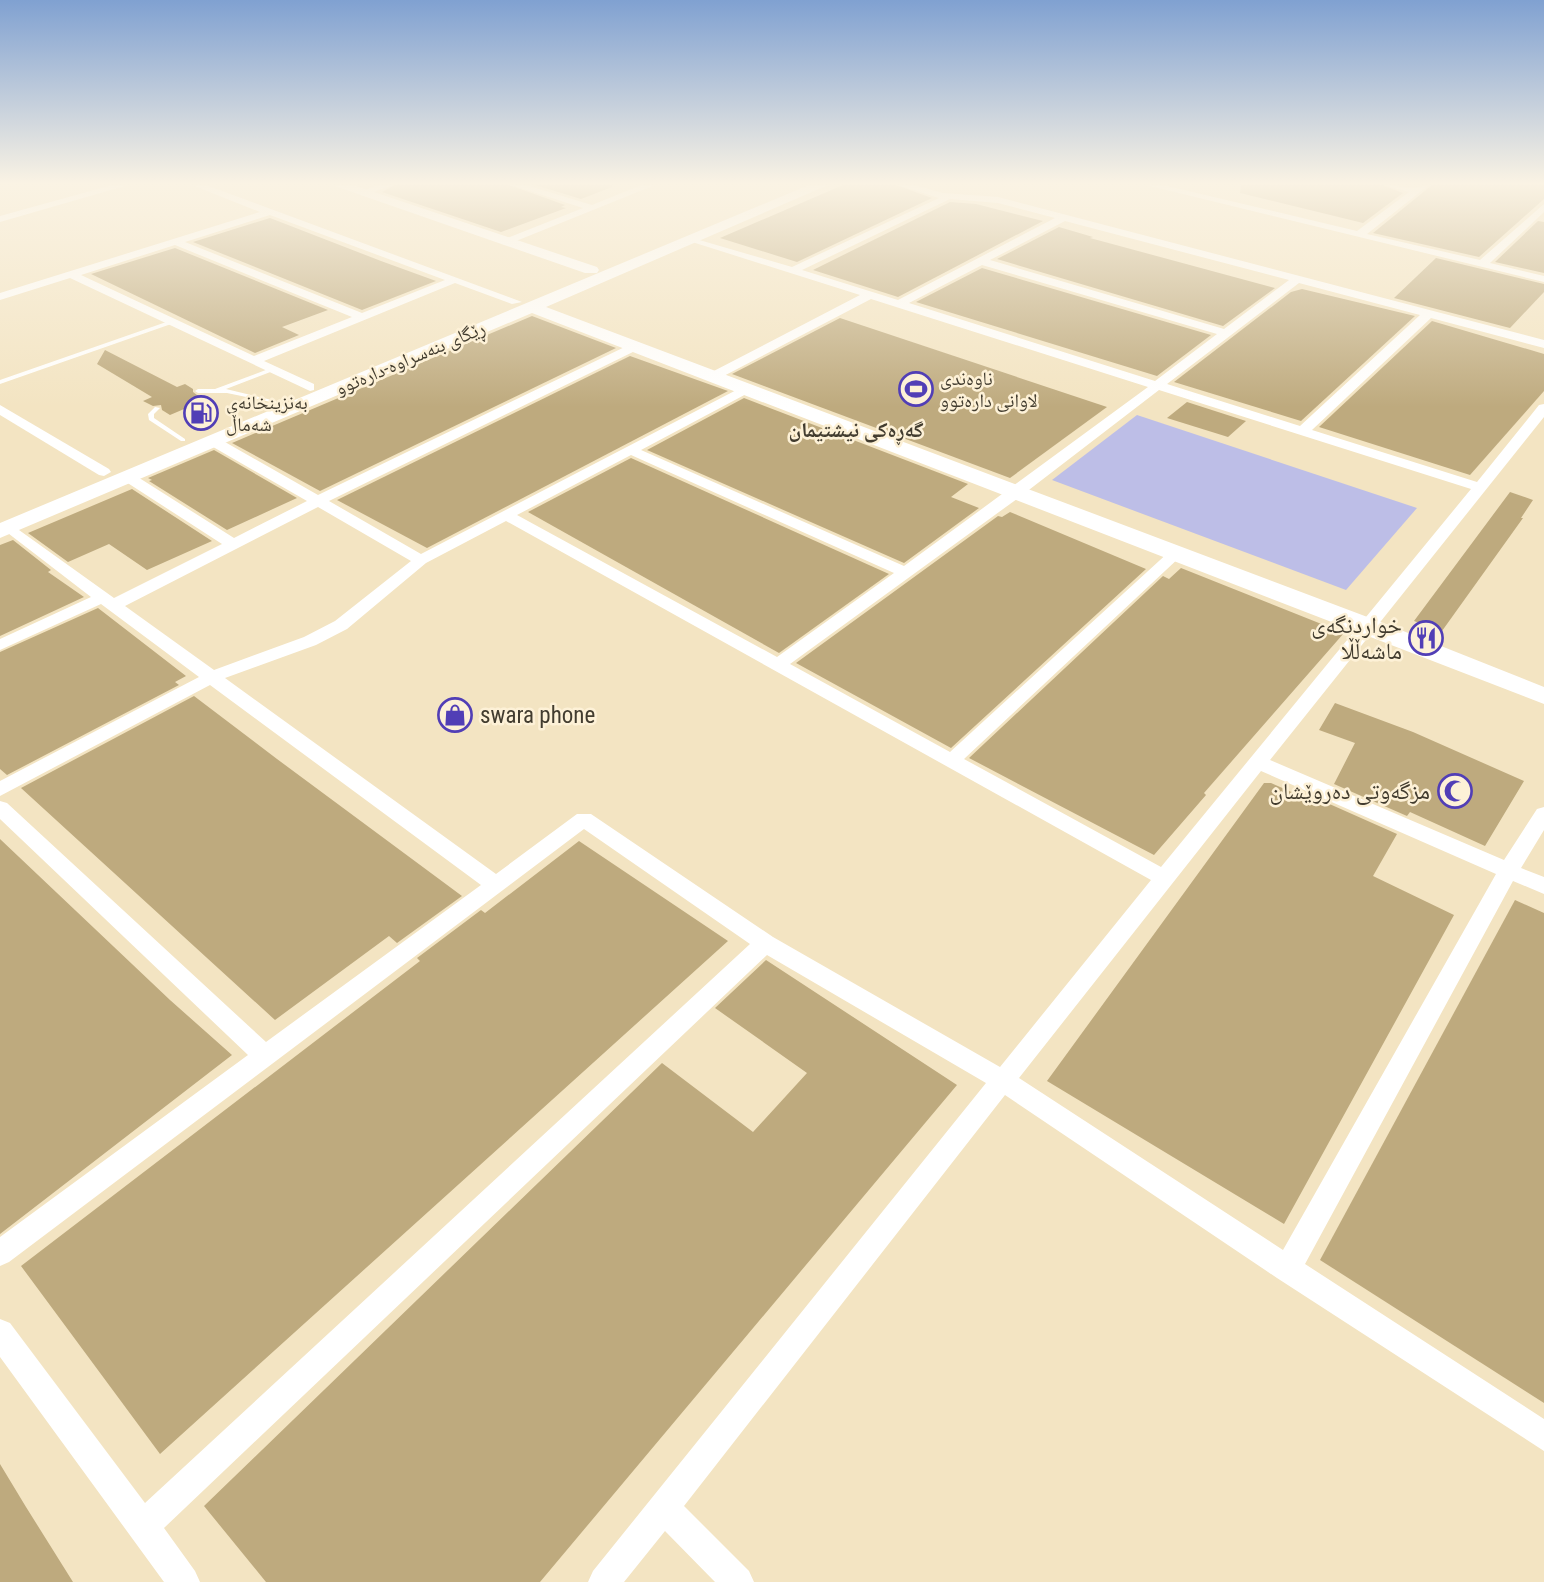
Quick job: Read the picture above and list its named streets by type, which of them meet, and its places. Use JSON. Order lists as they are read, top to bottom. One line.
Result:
{"streets":{"street":["ڕێگای بنەسراوە-دارەتوو"]},"districts":["گەڕەکی نیشتیمان"],"places":{"sports":["ناوەندی لاوانی دارەتوو"],"fuel station":["بەنزینخانەی شەماڵ"],"restaurant":["خواردنگەی ماشەڵڵا"],"shop":["swara phone"],"mosque":["مزگەوتی دەروێشان"]}}
